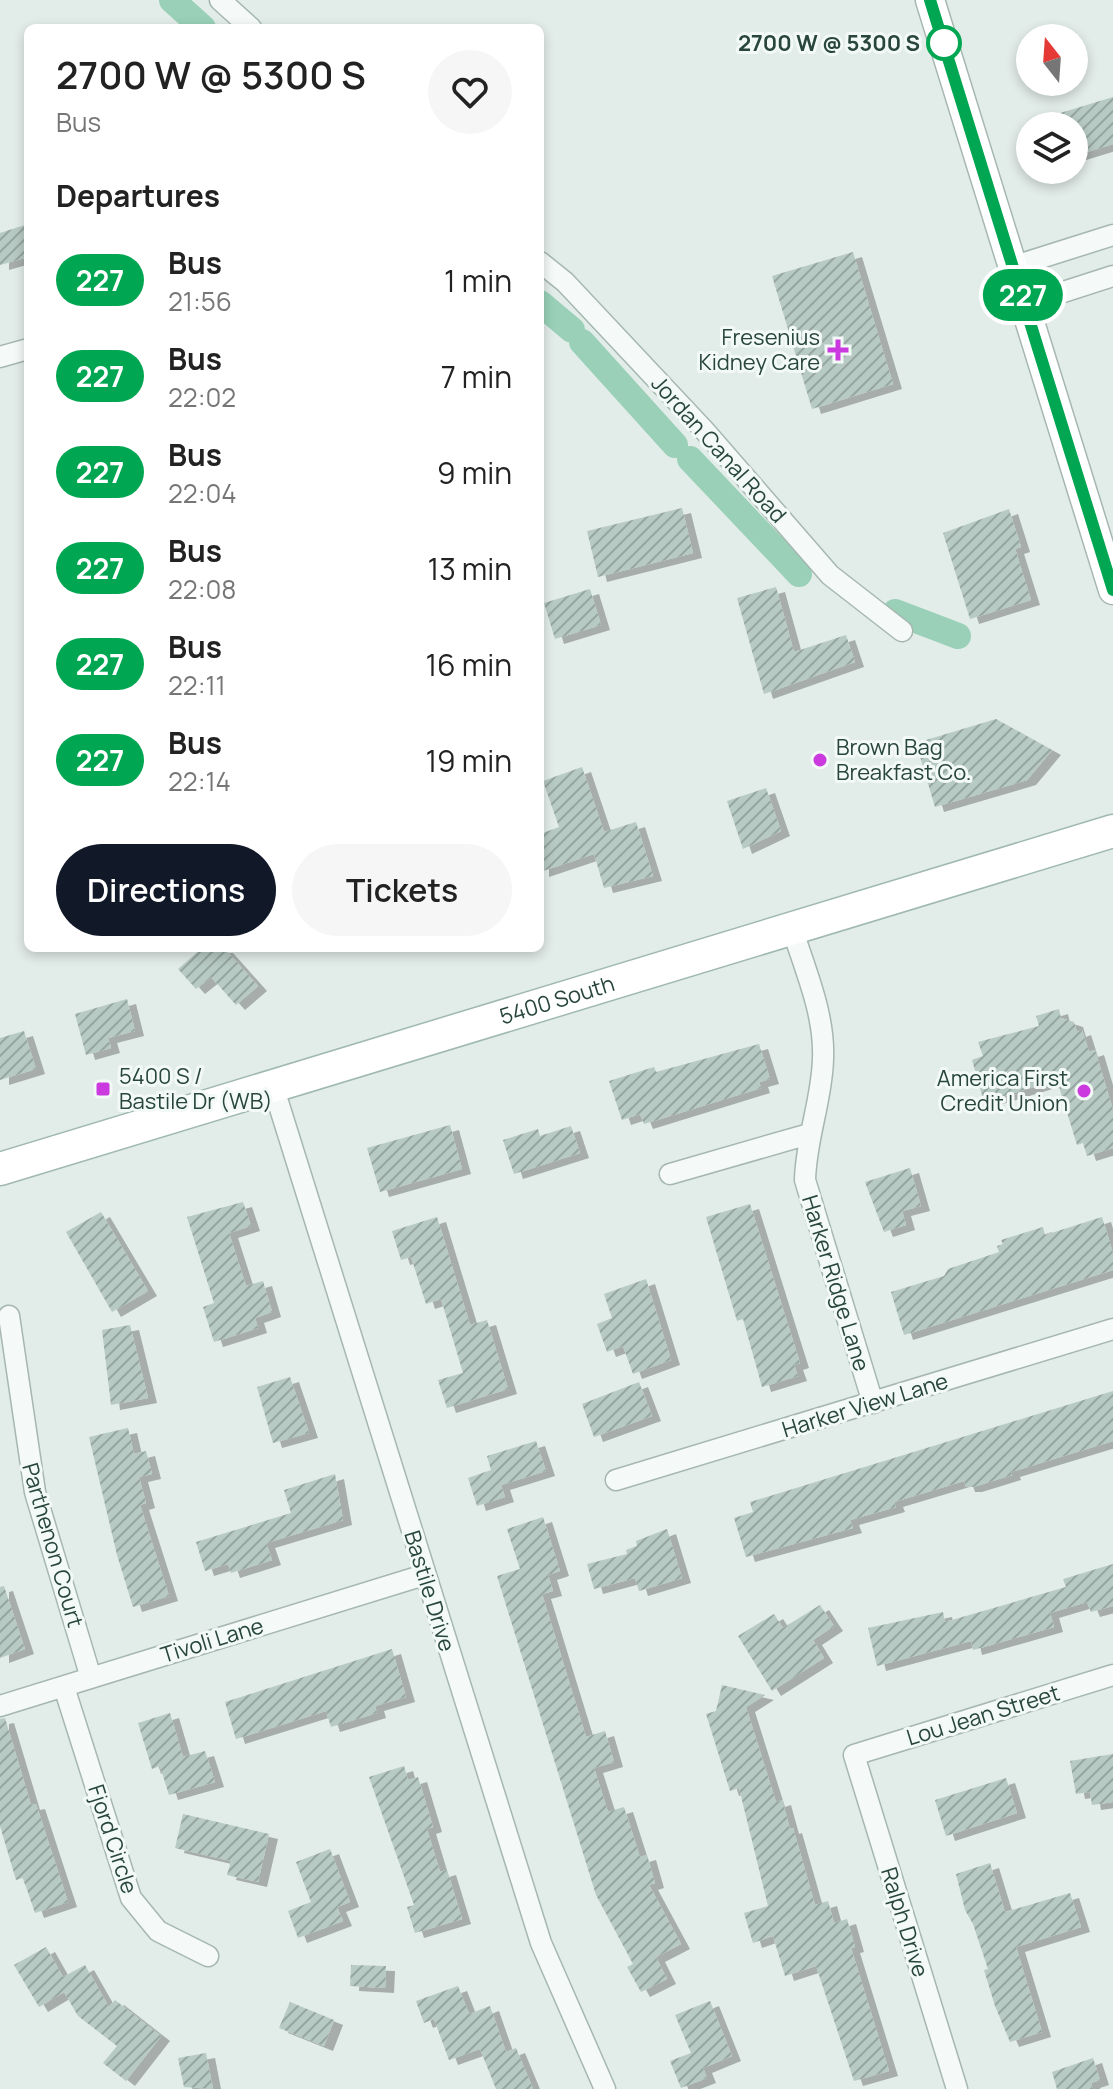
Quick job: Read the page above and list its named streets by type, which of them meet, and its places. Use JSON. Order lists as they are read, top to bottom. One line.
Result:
{"streets":{"main road":["5400 South"],"street":["Jordan Canal Road","Harker Ridge Lane","Harker View Lane","Parthenon Court","Bastile Drive","Tivoli Lane","Lou Jean Street","Fjord Circle","Ralph Drive"]},"crossings":[["5400 South","Harker Ridge Lane"],["5400 South","Bastile Drive"],["Harker Ridge Lane","Harker View Lane"],["Parthenon Court","Tivoli Lane"],["Bastile Drive","Tivoli Lane"],["Tivoli Lane","Fjord Circle"],["Lou Jean Street","Ralph Drive"]],"places":{"other":["2700 W @ 5300 S","Brown Bag Breakfast Co.","America First Credit Union"],"health":["Fresenius Kidney Care"],"transit":["5400 S / Bastile Dr (WB)"]},"lines":["bus line 227"],"north":"top","page":{"on_map":"227","heading":[["2700 W @ 5300 S","Bus"],"Departures"],"list":[{"mark":"227","name":"Bus","note":"21:56","value":"1 min"},{"mark":"227","name":"Bus","note":"22:02","value":"7 min"},{"mark":"227","name":"Bus","note":"22:04","value":"9 min"},{"mark":"227","name":"Bus","note":"22:08","value":"13 min"},{"mark":"227","name":"Bus","note":"22:11","value":"16 min"},{"mark":"227","name":"Bus","note":"22:14","value":"19 min"}],"buttons":["Directions","Tickets"]}}
